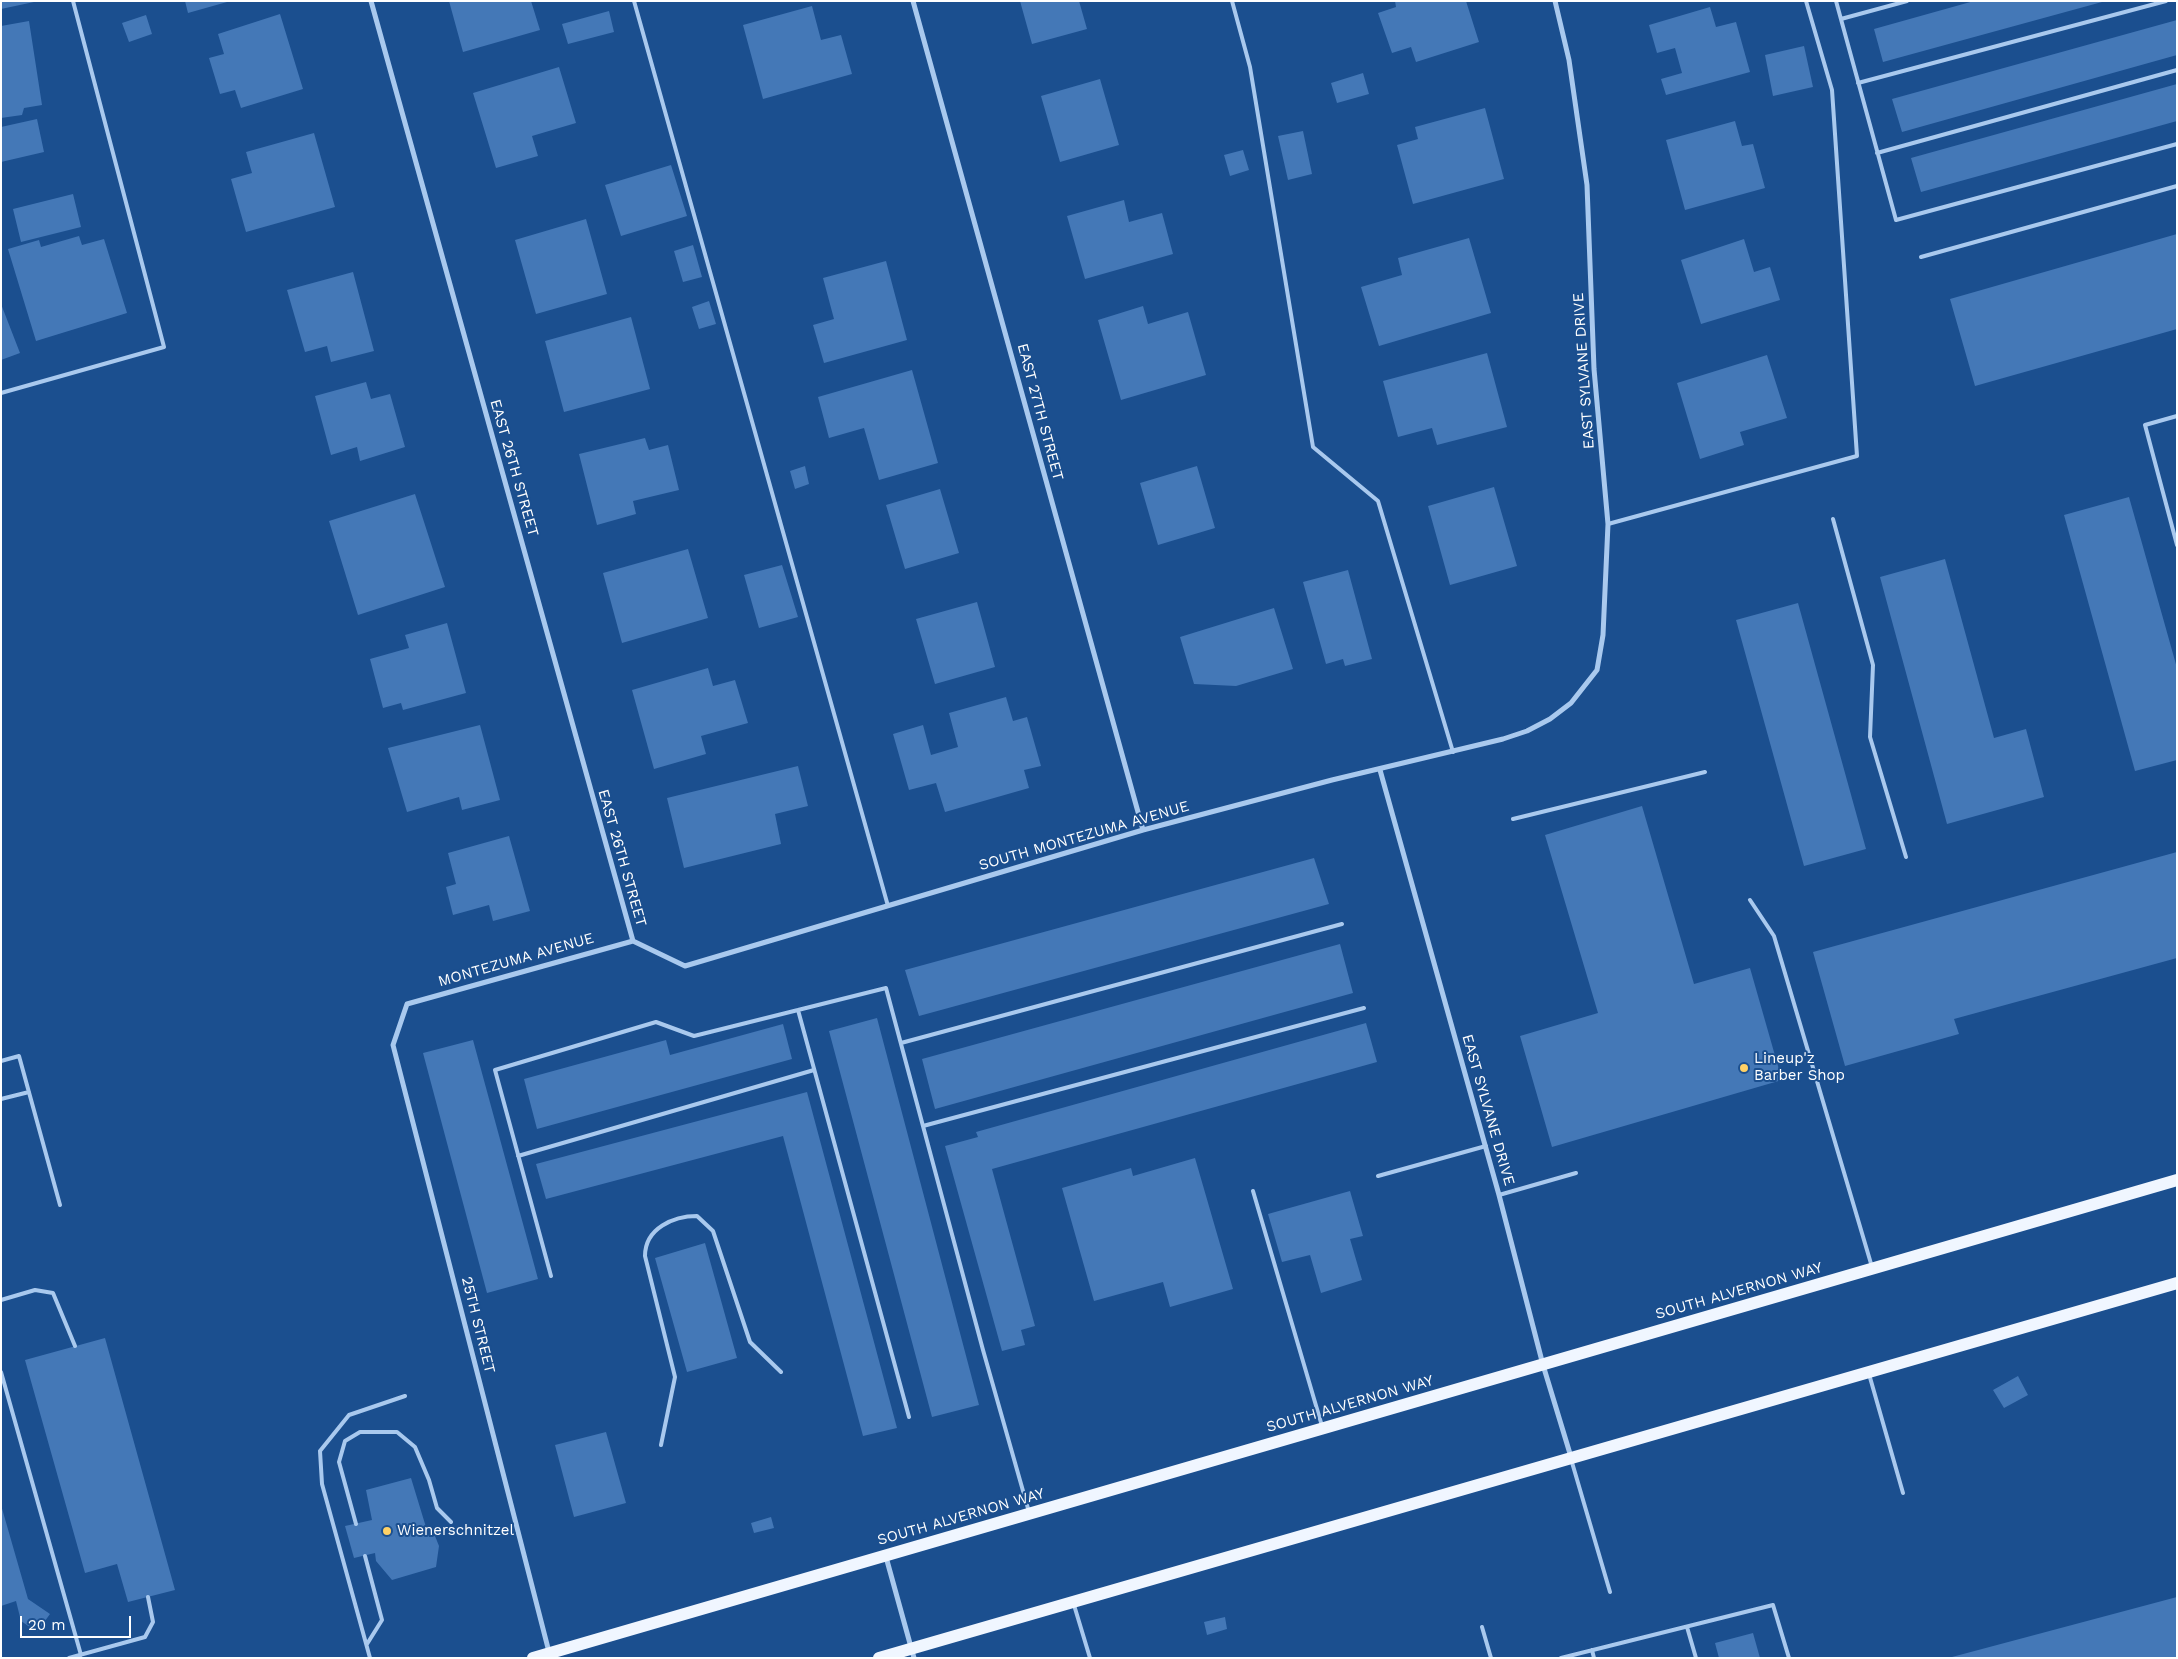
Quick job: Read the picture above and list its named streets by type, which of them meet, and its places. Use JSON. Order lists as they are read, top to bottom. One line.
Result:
{"streets":{"main road":["SOUTH ALVERNON WAY"],"street":["EAST SYLVANE DRIVE","EAST 27TH STREET","EAST 26TH STREET","SOUTH MONTEZUMA AVENUE","MONTEZUMA AVENUE","25TH STREET"]},"crossings":[["EAST SYLVANE DRIVE","SOUTH MONTEZUMA AVENUE"],["EAST SYLVANE DRIVE","SOUTH ALVERNON WAY"],["EAST 27TH STREET","SOUTH MONTEZUMA AVENUE"],["EAST 26TH STREET","SOUTH MONTEZUMA AVENUE"],["EAST 26TH STREET","MONTEZUMA AVENUE"],["SOUTH MONTEZUMA AVENUE","MONTEZUMA AVENUE"],["MONTEZUMA AVENUE","25TH STREET"],["SOUTH ALVERNON WAY","25TH STREET"]],"places":["Lineup'z Barber Shop","Wienerschnitzel"],"scale_bar":"20 m"}
